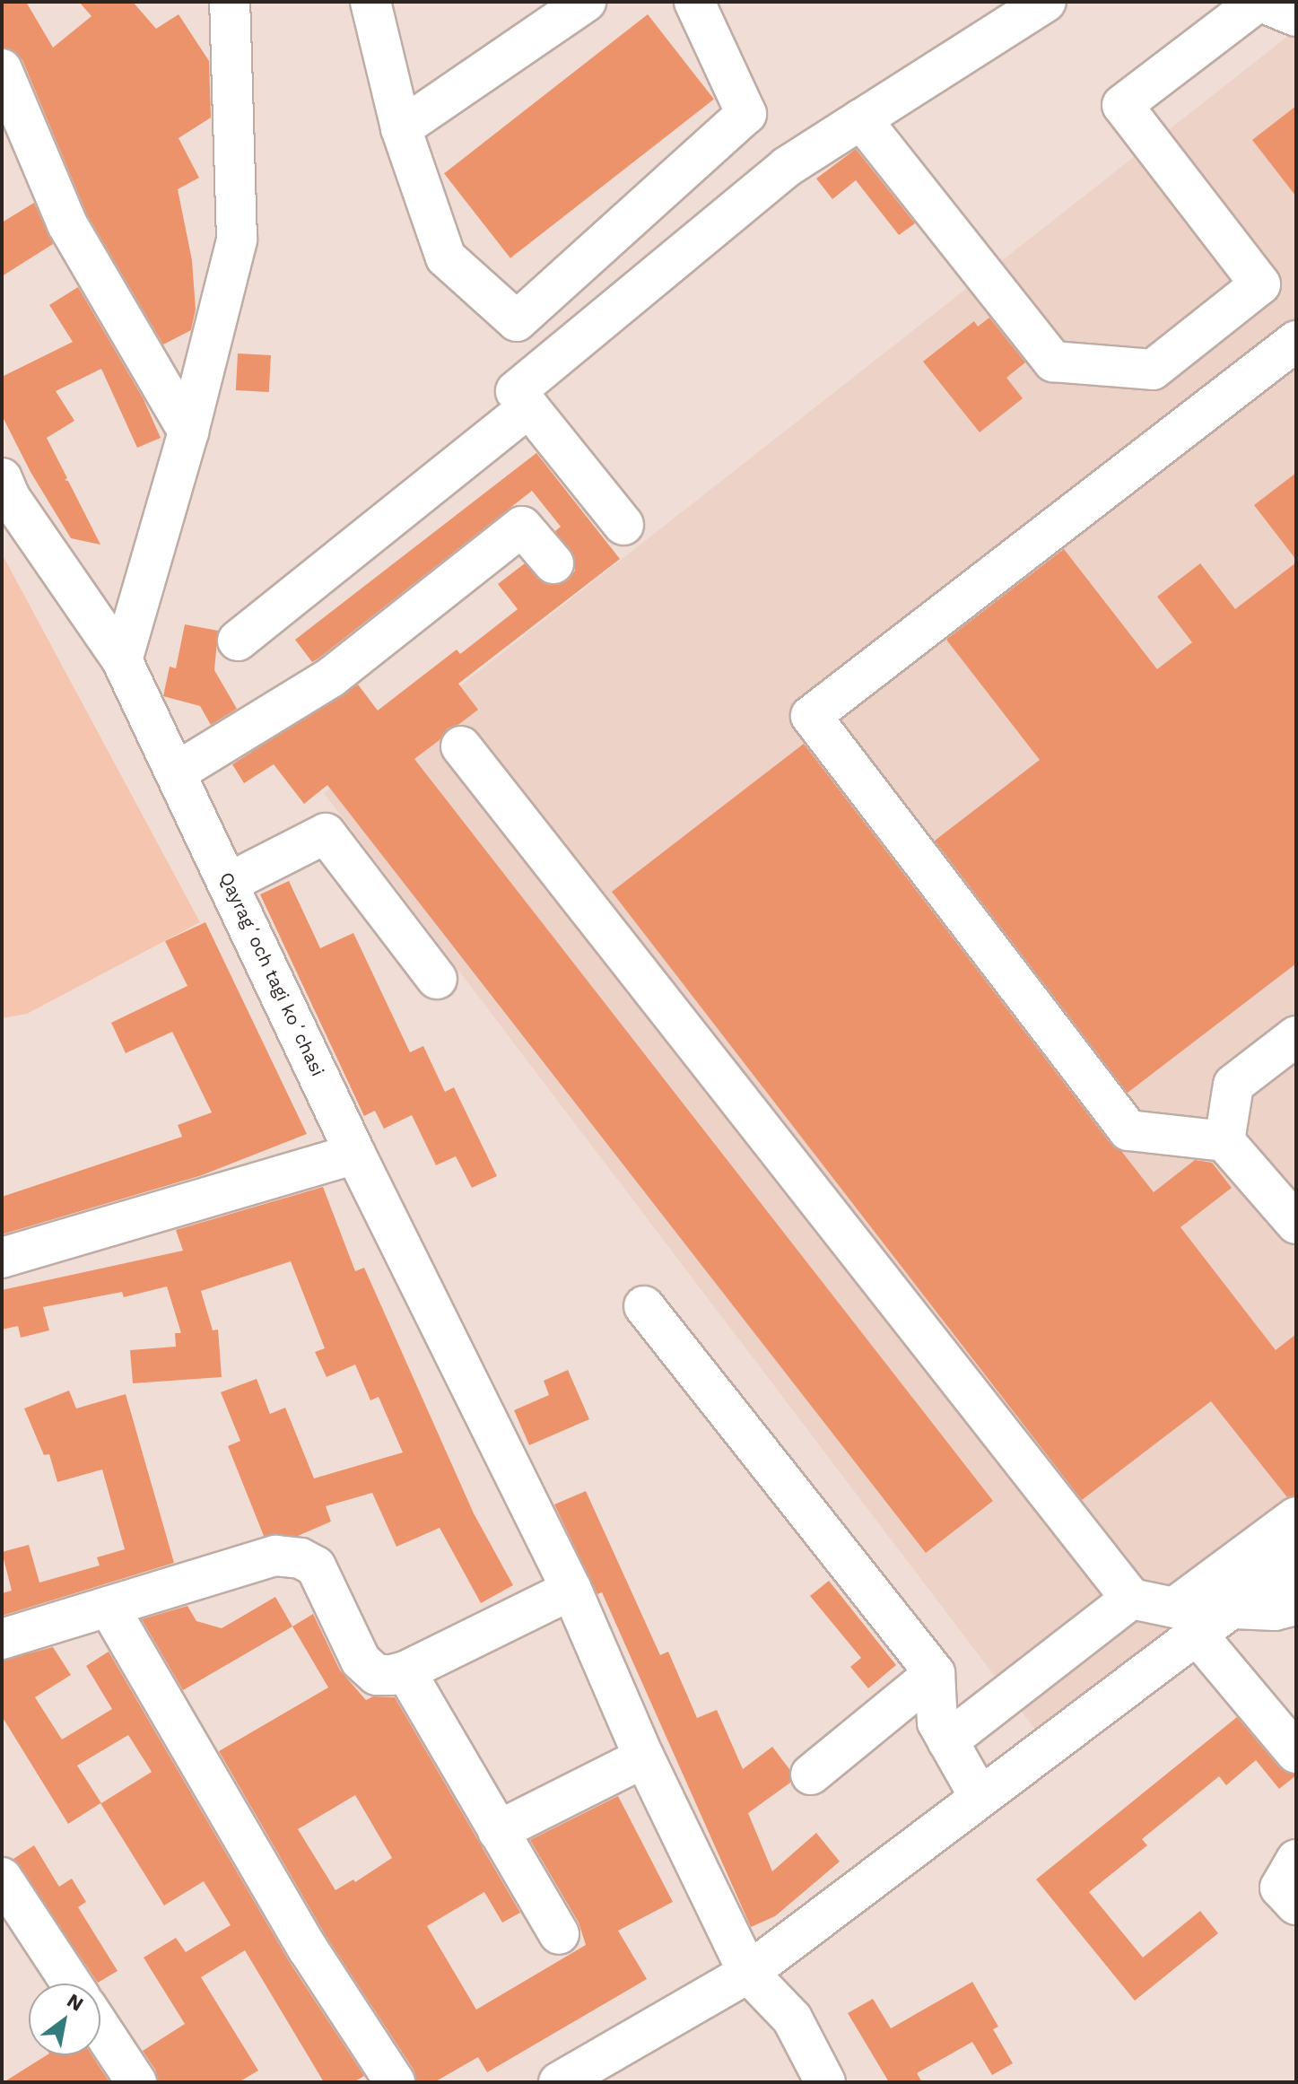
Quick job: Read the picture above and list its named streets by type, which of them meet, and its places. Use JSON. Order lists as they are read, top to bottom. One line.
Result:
{"streets":{"street":["Qayragʻoch tagi koʻchasi"]},"north":"top right"}
